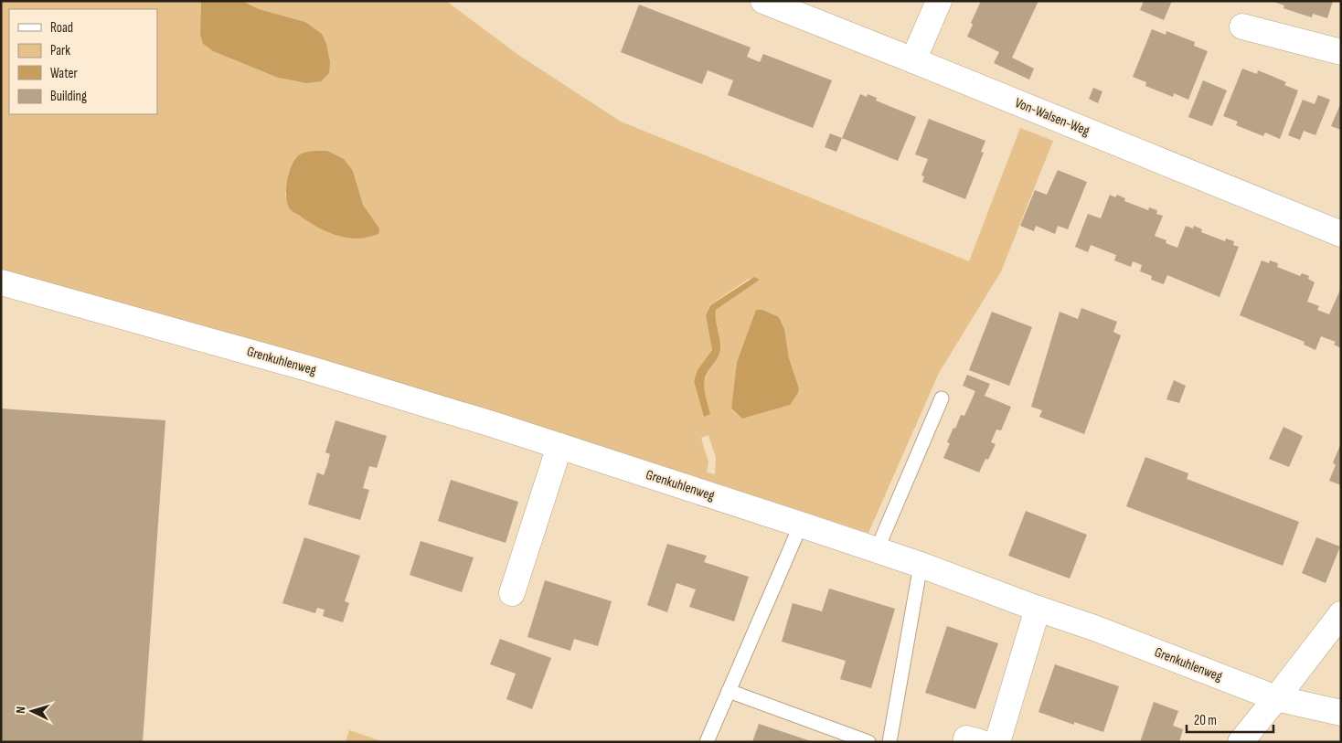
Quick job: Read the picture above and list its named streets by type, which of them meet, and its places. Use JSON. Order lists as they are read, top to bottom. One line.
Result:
{"streets":{"street":["Von-Walsen-Weg","Grenkuhlenweg"]},"legend":["Road","Park","Water","Building"],"scale_bar":"20 m","north":"left"}
